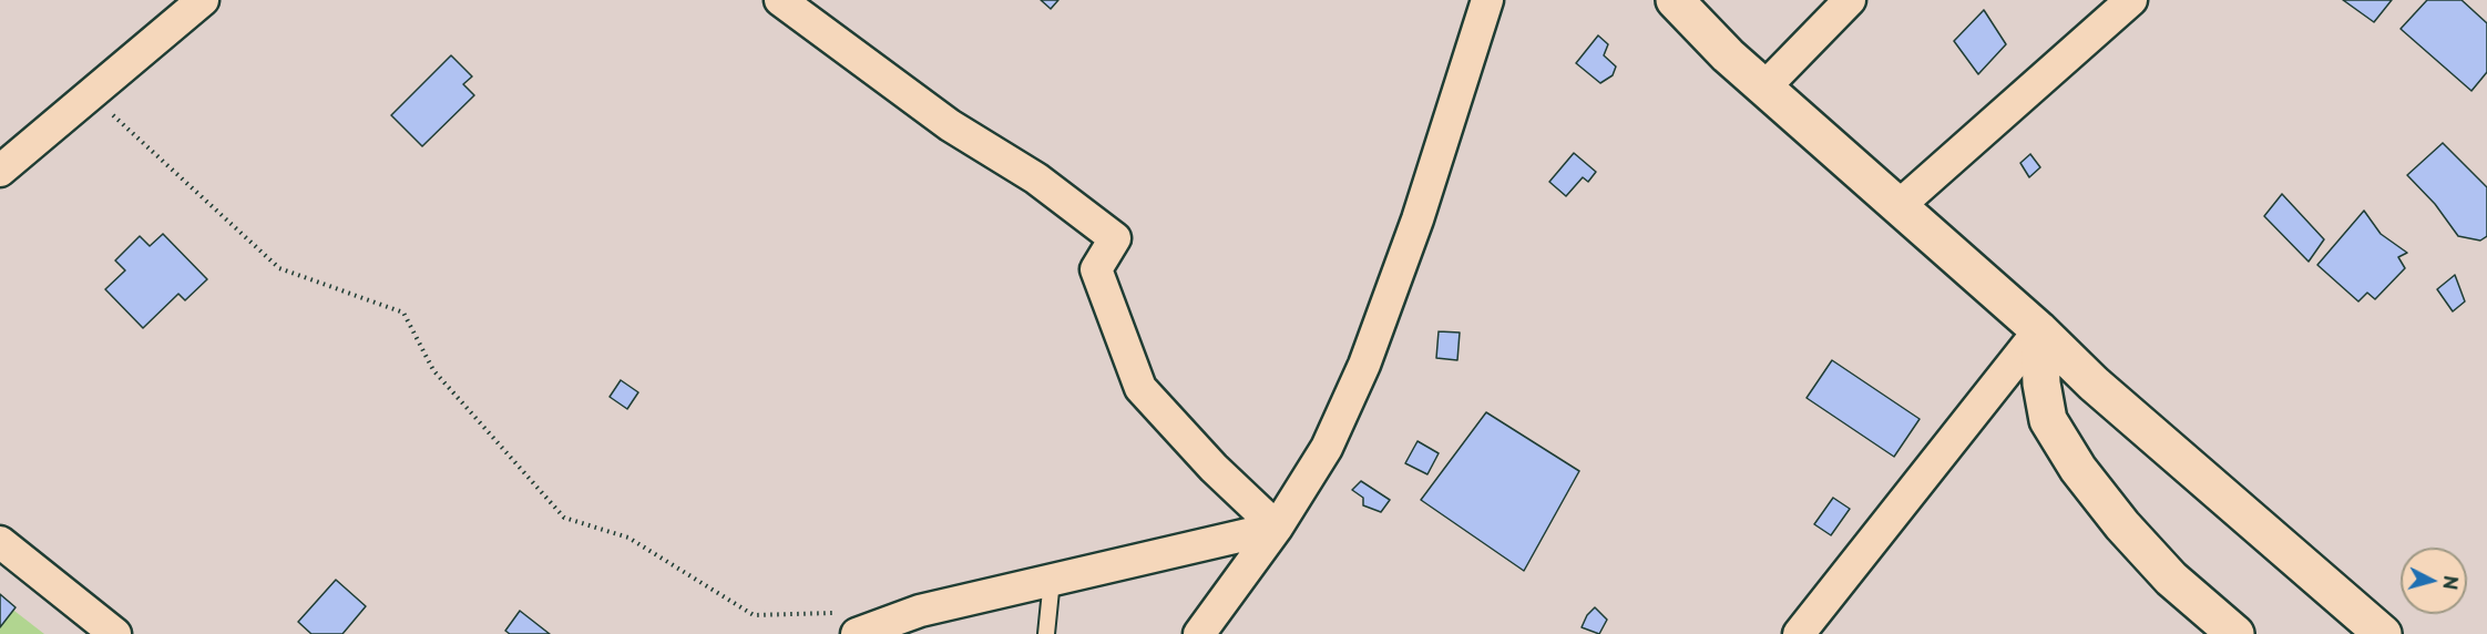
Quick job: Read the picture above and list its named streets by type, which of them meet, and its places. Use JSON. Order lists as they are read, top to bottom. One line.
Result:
{"north":"right"}
